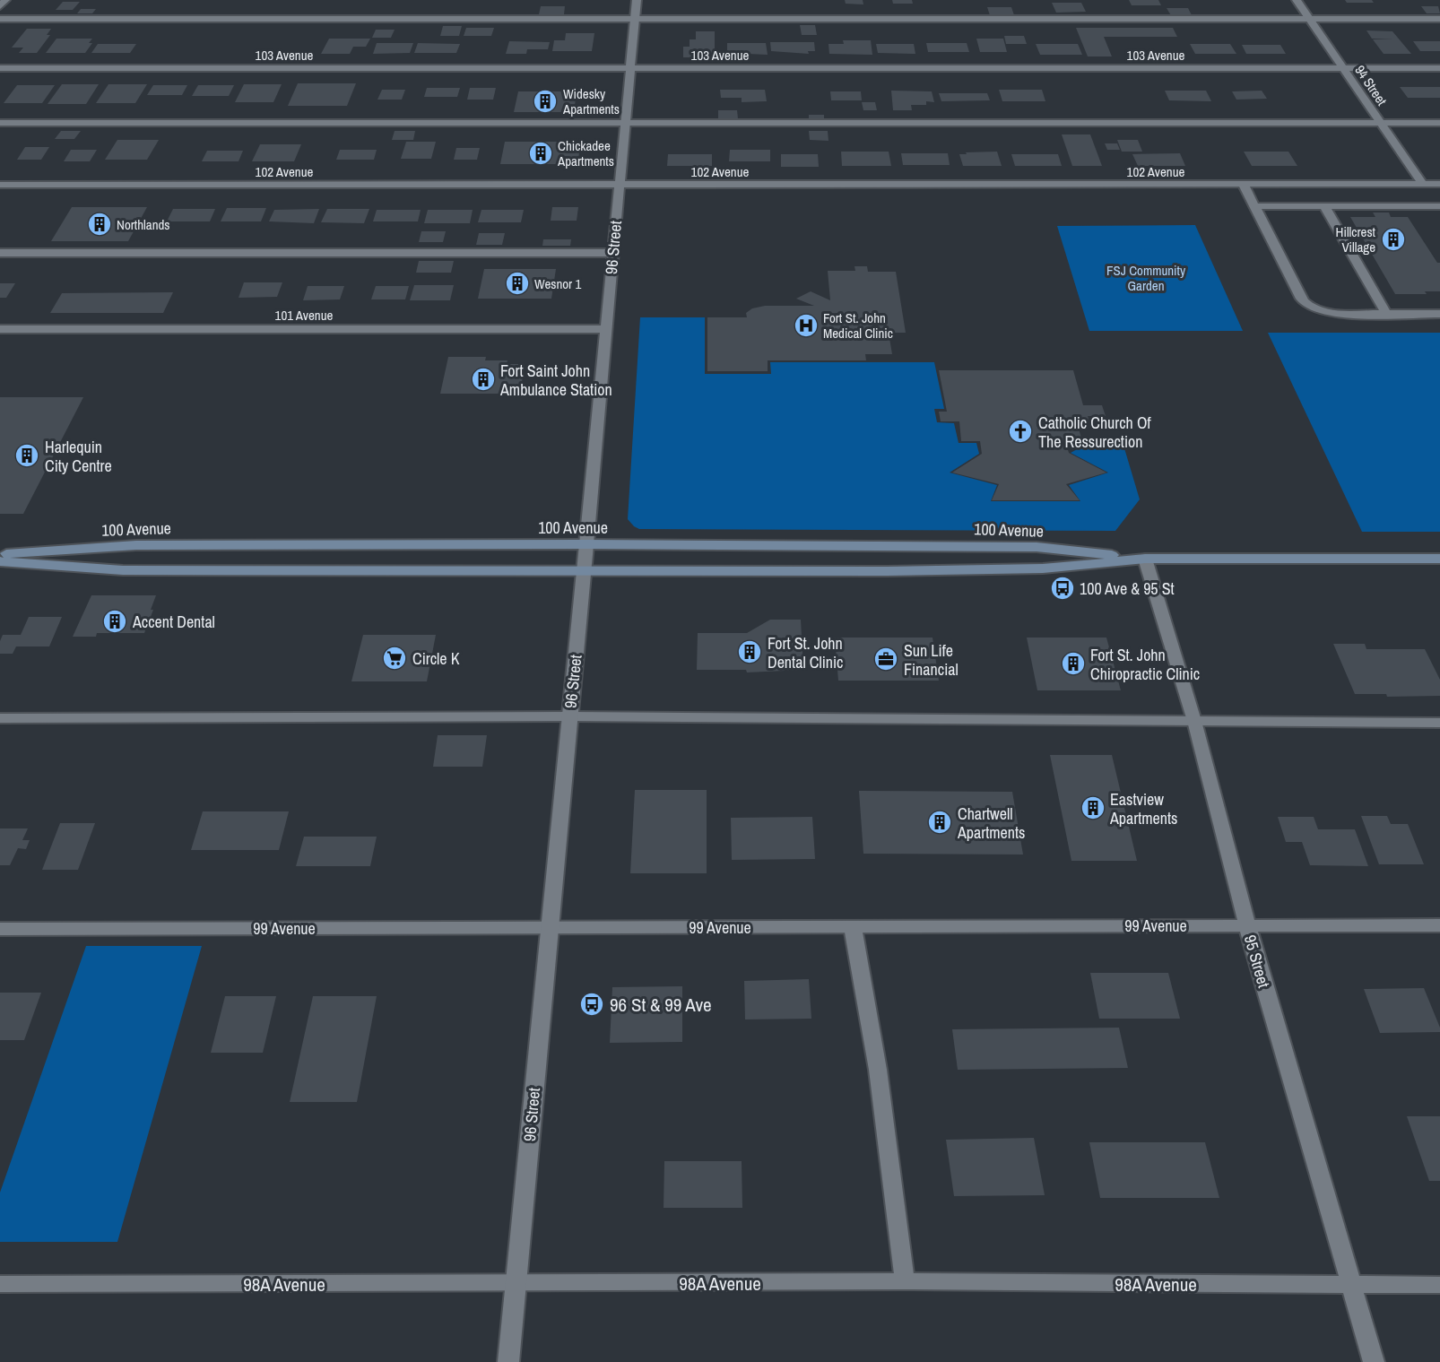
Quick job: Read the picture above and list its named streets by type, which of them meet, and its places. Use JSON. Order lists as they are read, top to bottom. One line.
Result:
{"streets":{"main road":["100 Avenue"],"street":["103 Avenue","94 Street","102 Avenue","96 Street","101 Avenue","99 Avenue","95 Street","98A Avenue"]},"crossings":[["103 Avenue","94 Street"],["103 Avenue","96 Street"],["94 Street","102 Avenue"],["102 Avenue","96 Street"],["96 Street","101 Avenue"],["96 Street","100 Avenue"],["96 Street","99 Avenue"],["96 Street","98A Avenue"],["100 Avenue","95 Street"],["99 Avenue","95 Street"],["95 Street","98A Avenue"]],"parks":["FSJ Community Garden"],"places":{"building":["Widesky Apartments","Chickadee Apartments","Northlands","Hillcrest Village","Wesnor 1","Fort Saint John Ambulance Station","Harlequin City Centre","Accent Dental","Fort St. John Dental Clinic","Fort St. John Chiropractic Clinic","Eastview Apartments","Chartwell Apartments"],"hospital":["Fort St. John Medical Clinic"],"church":["Catholic Church Of The Ressurection"],"bus stop":["100 Ave & 95 St","96 St & 99 Ave"],"supermarket":["Circle K"],"office":["Sun Life Financial"]}}
